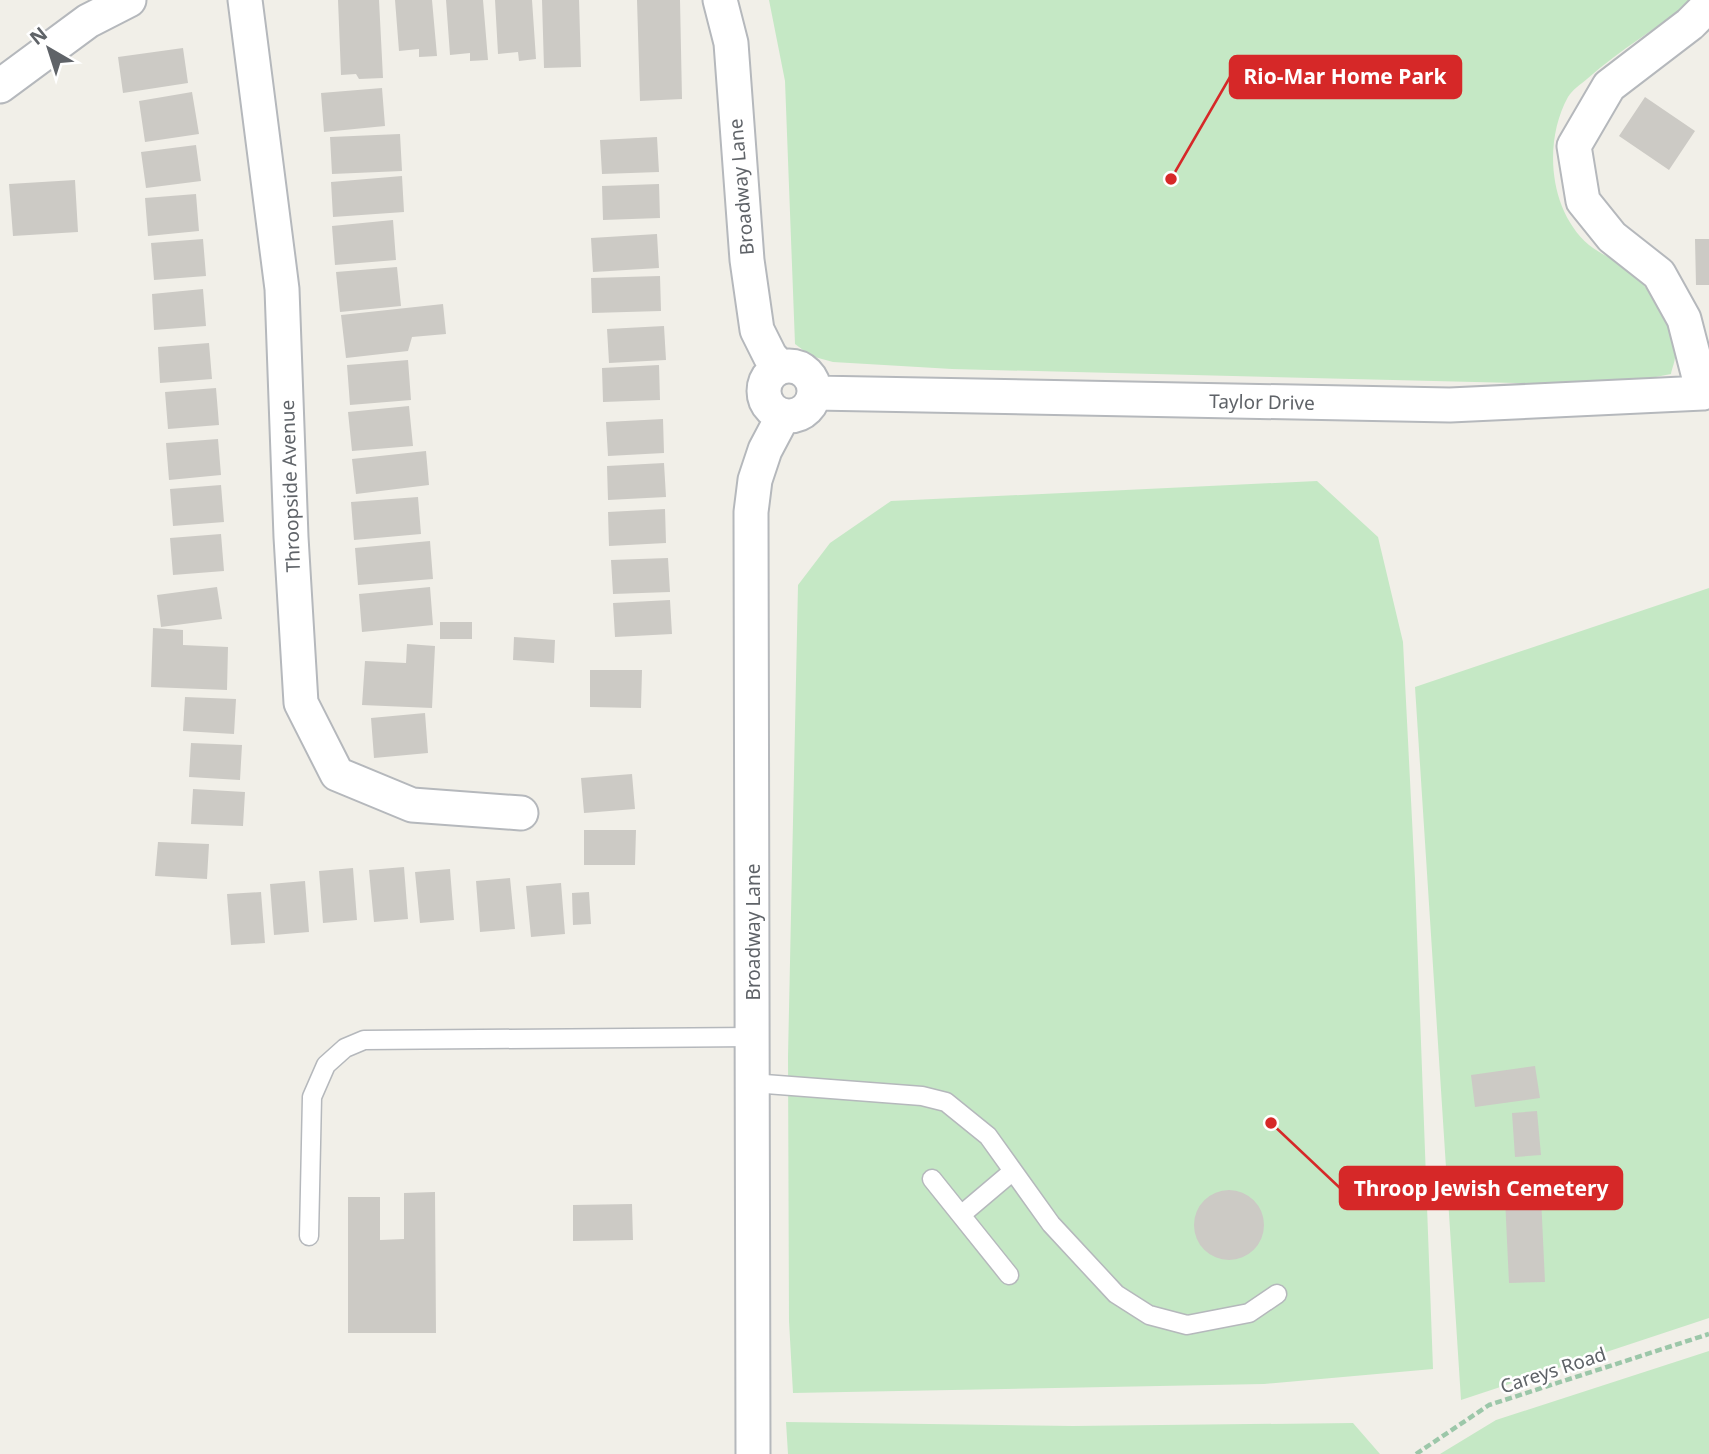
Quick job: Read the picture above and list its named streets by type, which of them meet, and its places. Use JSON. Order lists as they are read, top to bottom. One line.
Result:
{"streets":{"street":["Broadway Lane","Taylor Drive","Throopside Avenue"],"path":["Careys Road"]},"crossings":[["Broadway Lane","Taylor Drive"]],"places":["Rio-Mar Home Park","Throop Jewish Cemetery"],"north":"top left"}
